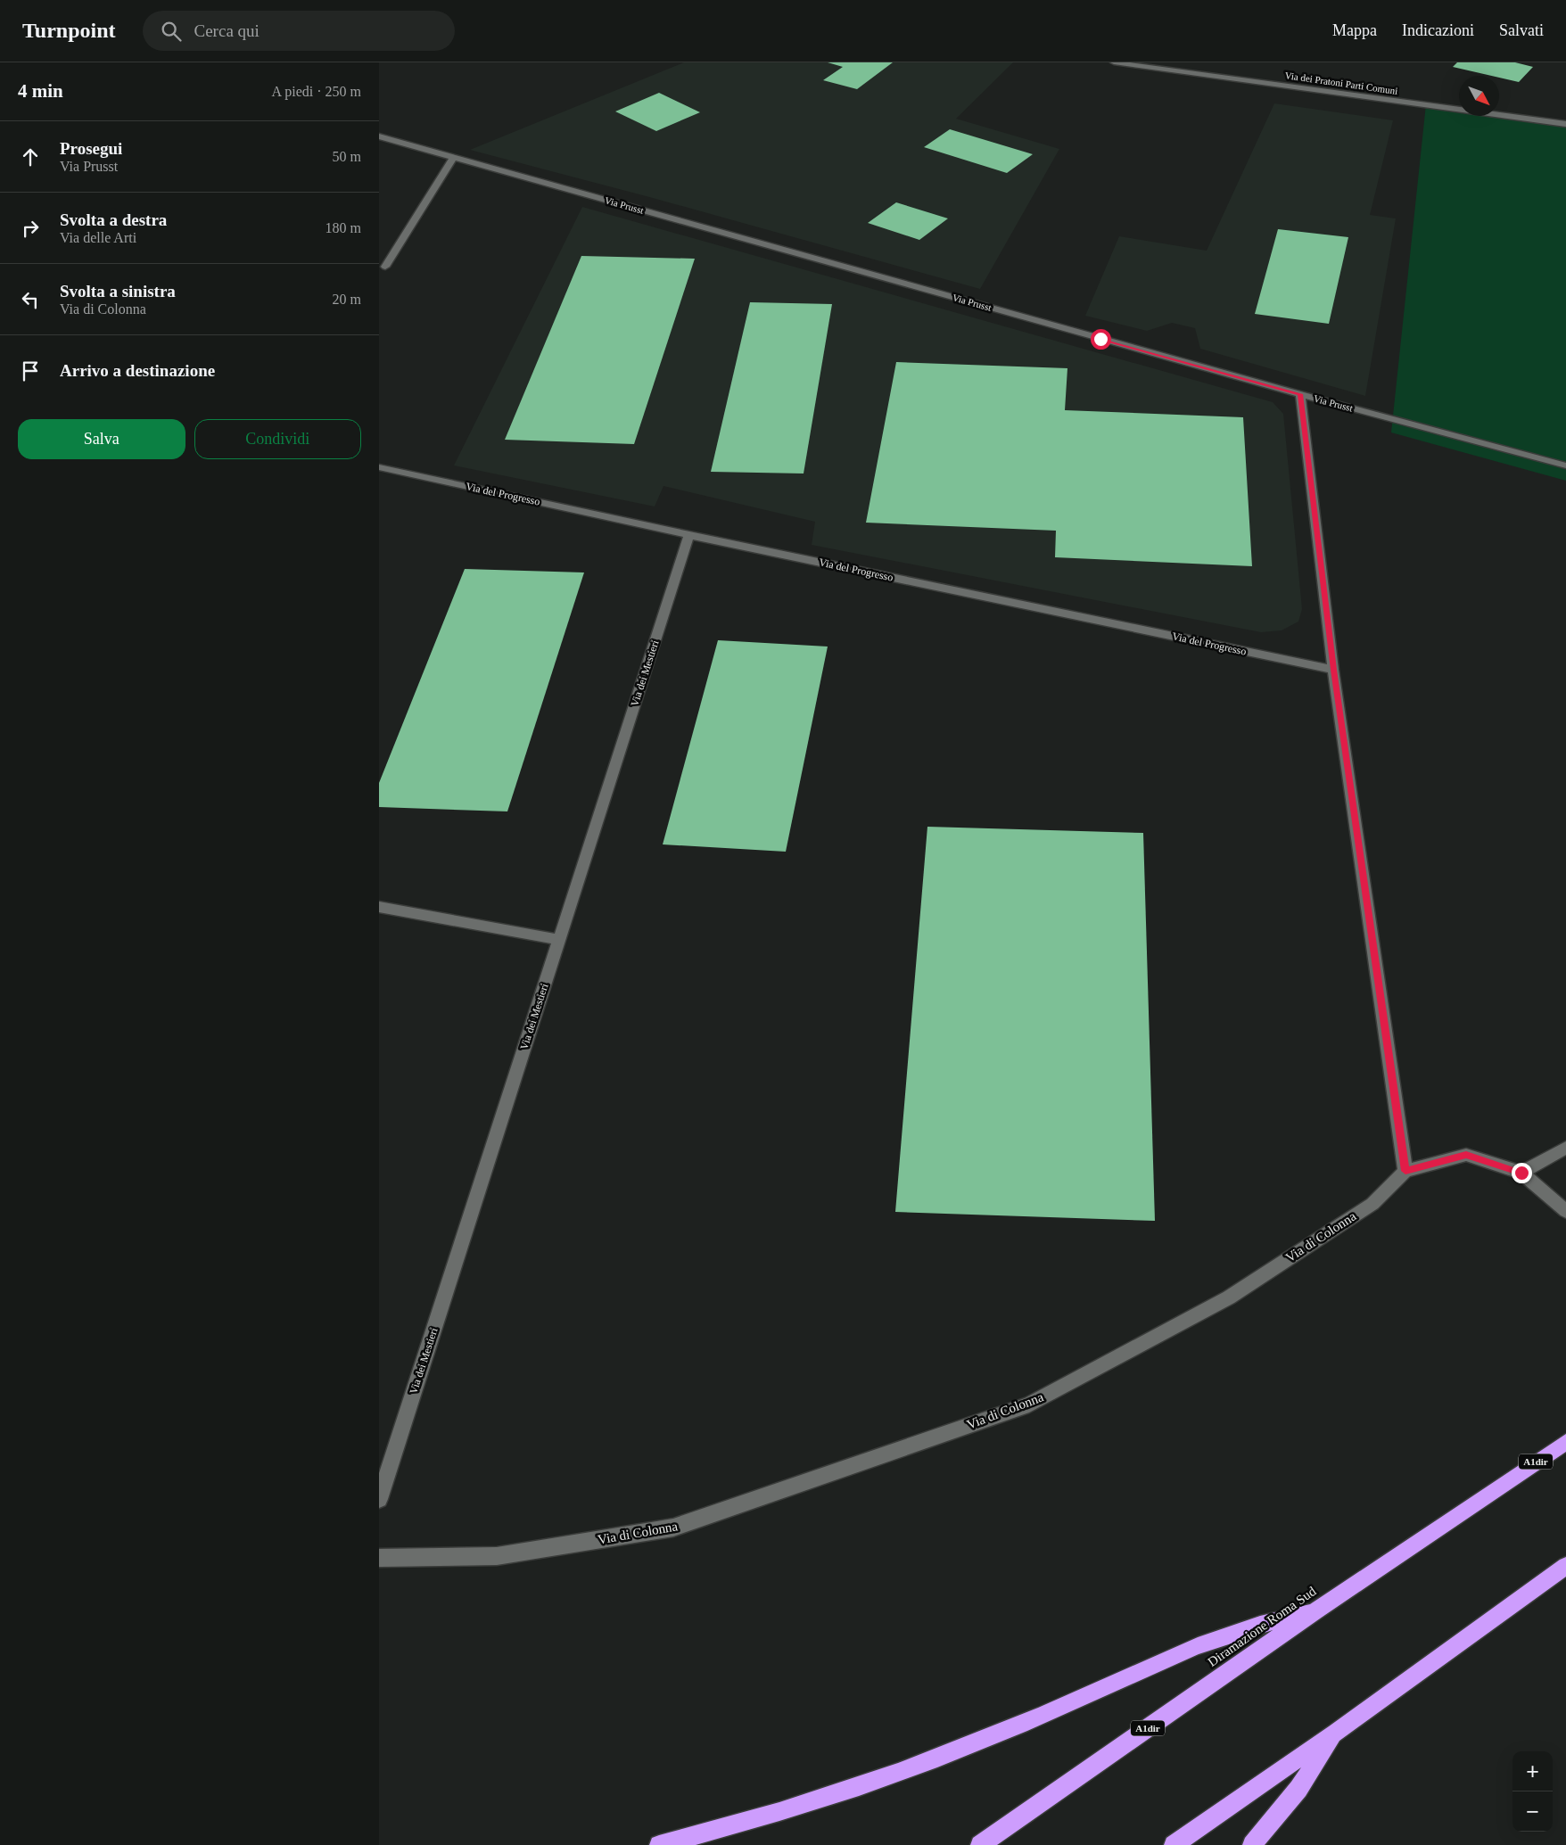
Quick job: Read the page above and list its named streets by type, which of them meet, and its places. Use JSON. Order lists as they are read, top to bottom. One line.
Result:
{"streets":{"highway":["A1dir","Diramazione Roma Sud"],"street":["Via dei Pratoni Parti Comuni","Via Prusst","Via del Progresso","Via dei Mestieri","Via di Colonna"]},"crossings":[["Via del Progresso","Via dei Mestieri"]],"north":"bottom right","page":{"header":"Turnpoint","search":"Cerca qui","nav":["Mappa","Indicazioni","Salvati"],"heading":["4 min","A piedi · 250 m"],"list":[["Prosegui","Via Prusst","50 m"],["Svolta a destra","Via delle Arti","180 m"],["Svolta a sinistra","Via di Colonna","20 m"],"Arrivo a destinazione"],"buttons":["Salva","Condividi"],"map_buttons":["+","−"]}}
